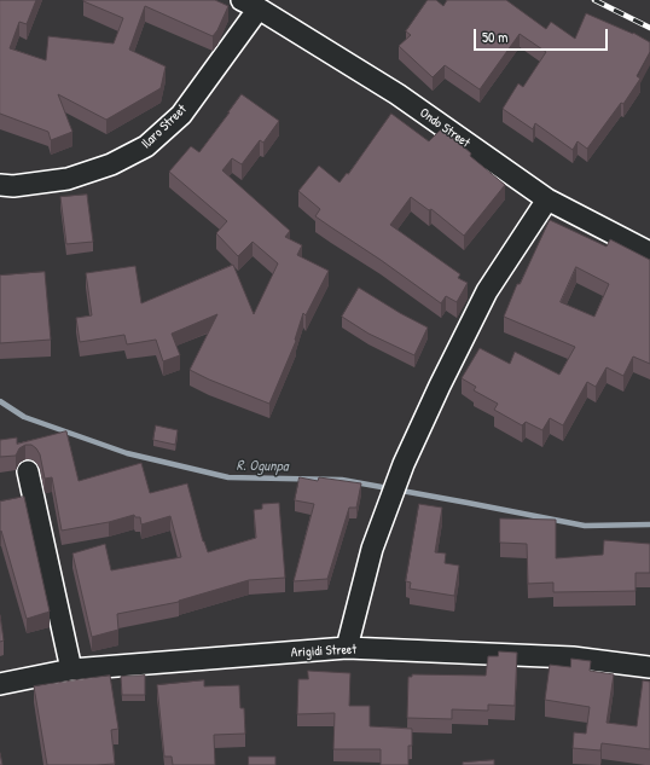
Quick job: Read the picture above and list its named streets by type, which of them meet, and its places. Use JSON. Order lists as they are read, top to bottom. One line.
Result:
{"streets":{"street":["Ilaro Street","Ondo Street","Arigidi Street"]},"crossings":[["Ilaro Street","Ondo Street"]],"water":["R. Ogunpa"],"scale_bar":"50 m"}
